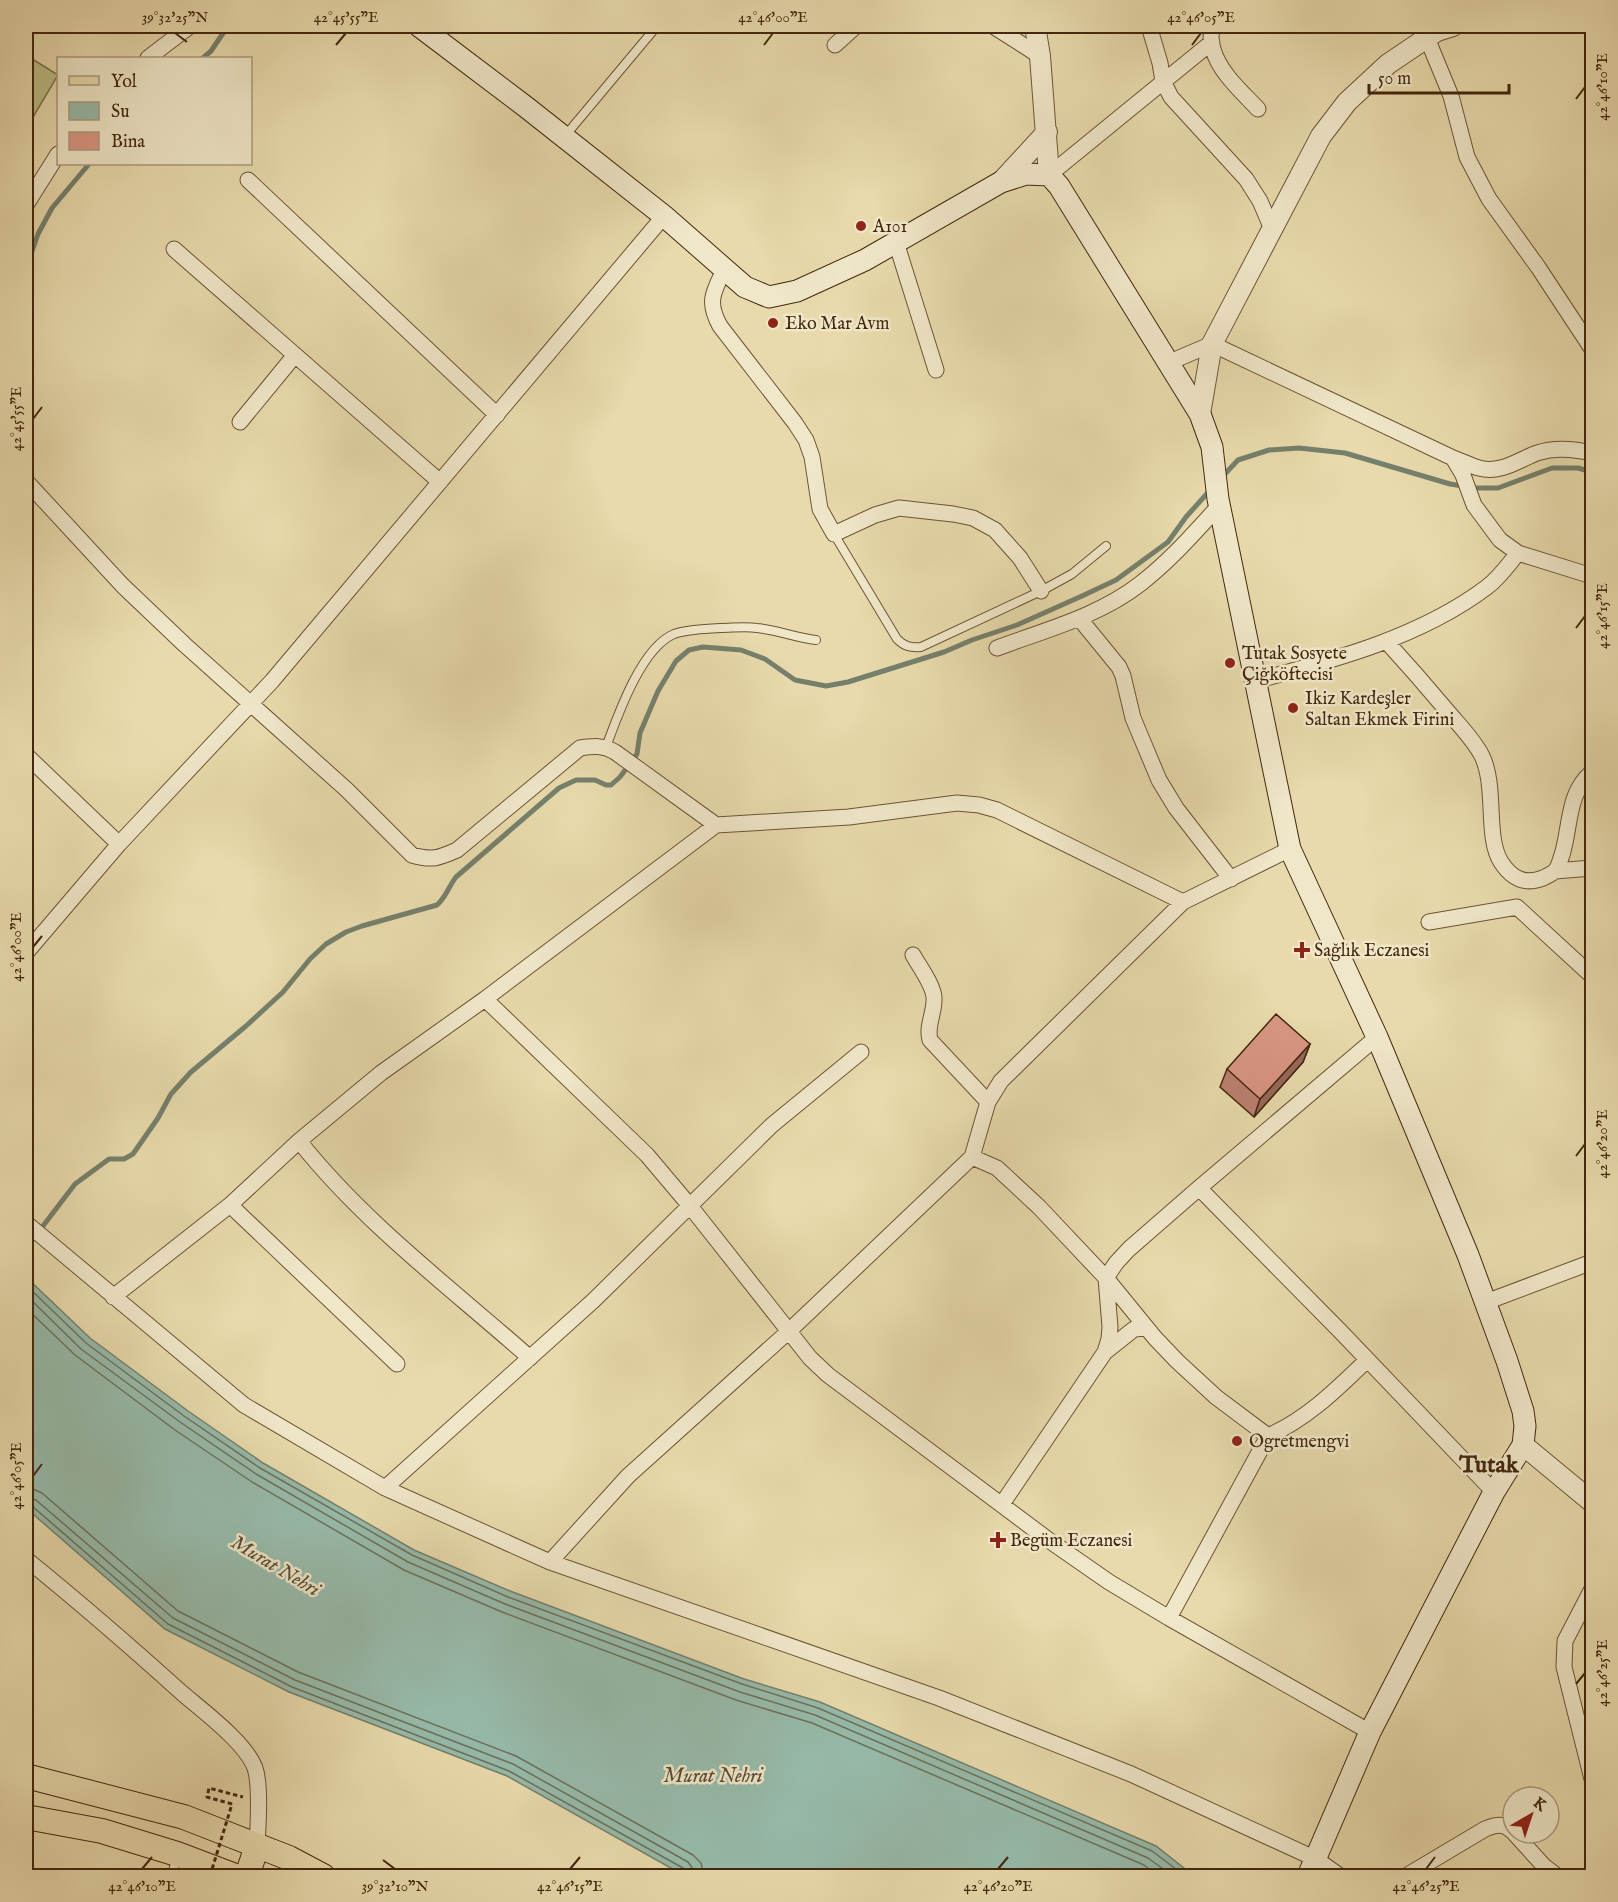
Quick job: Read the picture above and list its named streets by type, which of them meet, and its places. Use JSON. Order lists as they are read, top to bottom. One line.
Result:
{"districts":["Tutak"],"water":["Murat Nehri"],"places":{"other":["A101","Eko Mar Avm","Tutak Sosyete Çiğköftecisi","Ikiz Kardeşler Saltan Ekmek Firini","Ogretmengvi"],"health":["Sağlık Eczanesi","Begüm Eczanesi"]},"legend":["Yol","Su","Bina"],"scale_bar":"50 m","north":"top right","coordinates":["39°32'25\"N","42°45'55\"E","42°46'00\"E","42°46'05\"E","42°46'10\"E","42°46'15\"E","42°46'20\"E","42°46'25\"E","39°32'10\"N"]}
